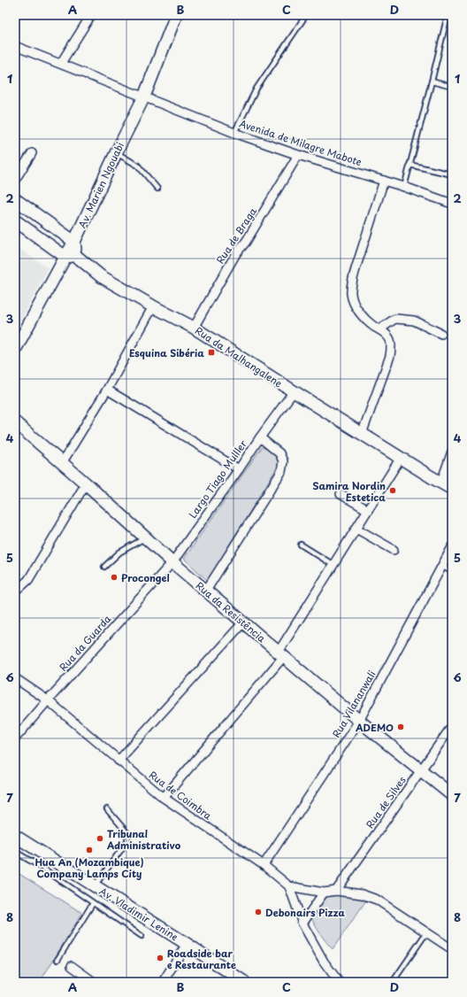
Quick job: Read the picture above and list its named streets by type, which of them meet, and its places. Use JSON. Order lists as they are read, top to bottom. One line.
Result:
{"streets":{"street":["Avenida de Milagre Mabote","Av. Marien Ngouabi","Rua de Braga","Rua da Malhangalene","Largo Tiago Mulller","Rua da Resistência","Rua da Guarda","Rua Vilananwali","Rua de Coimbra","Rua de Silves","Av. Vladimir Lenine"]},"crossings":[["Avenida de Milagre Mabote","Av. Marien Ngouabi"],["Avenida de Milagre Mabote","Rua de Braga"],["Av. Marien Ngouabi","Rua da Malhangalene"],["Rua de Braga","Rua da Malhangalene"],["Largo Tiago Mulller","Rua da Resistência"],["Largo Tiago Mulller","Rua da Guarda"],["Rua da Resistência","Rua da Guarda"],["Rua da Resistência","Rua Vilananwali"],["Rua da Resistência","Rua de Silves"],["Rua da Guarda","Rua de Coimbra"],["Rua Vilananwali","Rua de Coimbra"]],"places":{"transit":["Esquina Sibéria"],"other":["Samira Nordin Estetica","Procongel","ADEMO","Tribunal Administrativo","Hua An (Mozambique) Company Lamps City","Debonairs Pizza","Roadside bar e Restaurante"]},"grid":{"columns":["A","B","C","D"],"rows":["1","2","3","4","5","6","7","8"]}}
